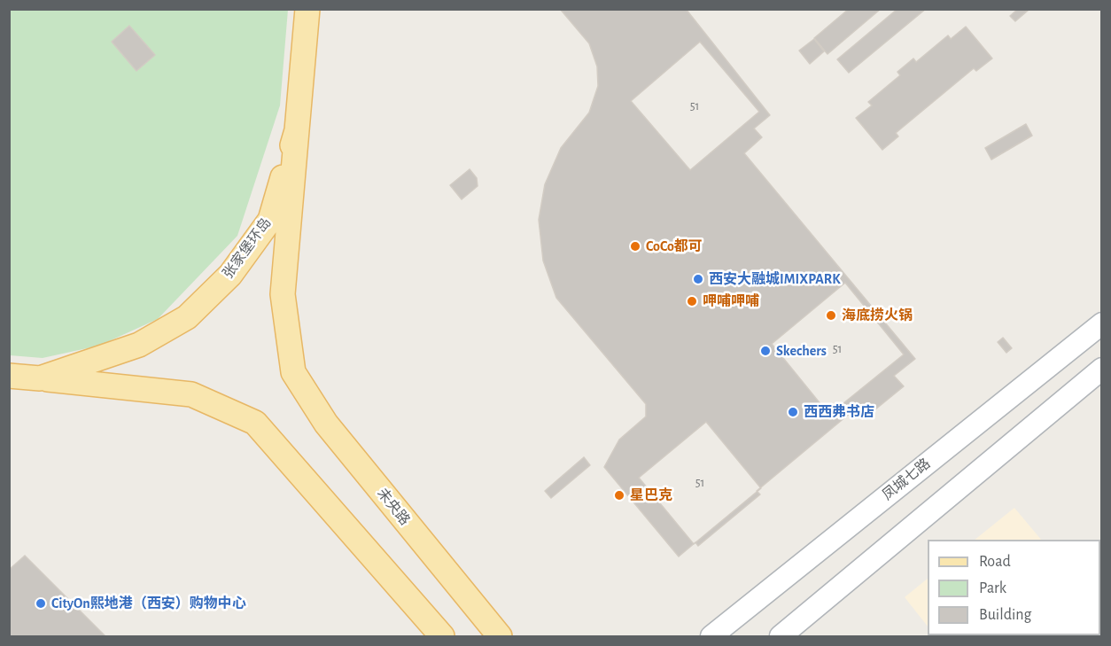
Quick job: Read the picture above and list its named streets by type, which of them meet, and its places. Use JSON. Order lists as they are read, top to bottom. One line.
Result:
{"streets":{"main road":["张家堡环岛","未央路"],"street":["凤城七路"]},"crossings":[["张家堡环岛","未央路"]],"places":["CoCo都可","西安大融城IMIXPARK","呷哺呷哺","海底捞火锅","Skechers","西西弗书店","星巴克","CityOn熙地港（西安）购物中心"],"house_numbers":["51","51","51"],"legend":["Road","Park","Building"]}
